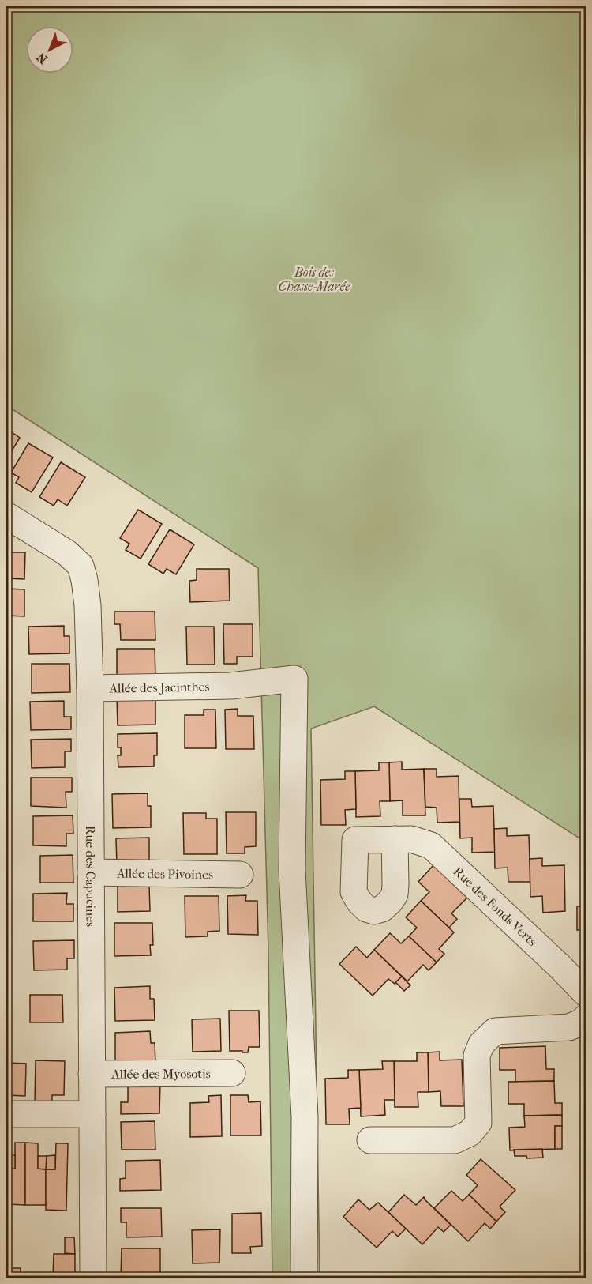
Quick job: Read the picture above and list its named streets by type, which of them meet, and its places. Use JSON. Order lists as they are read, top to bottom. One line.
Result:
{"streets":{"street":["Allée des Jacinthes","Allée des Pivoines","Rue des Capucines","Rue des Fonds Verts","Allée des Myosotis"]},"crossings":[["Allée des Jacinthes","Rue des Capucines"],["Allée des Pivoines","Rue des Capucines"],["Rue des Capucines","Allée des Myosotis"]],"parks":["Bois des Chasse-Marée"],"north":"bottom left"}
